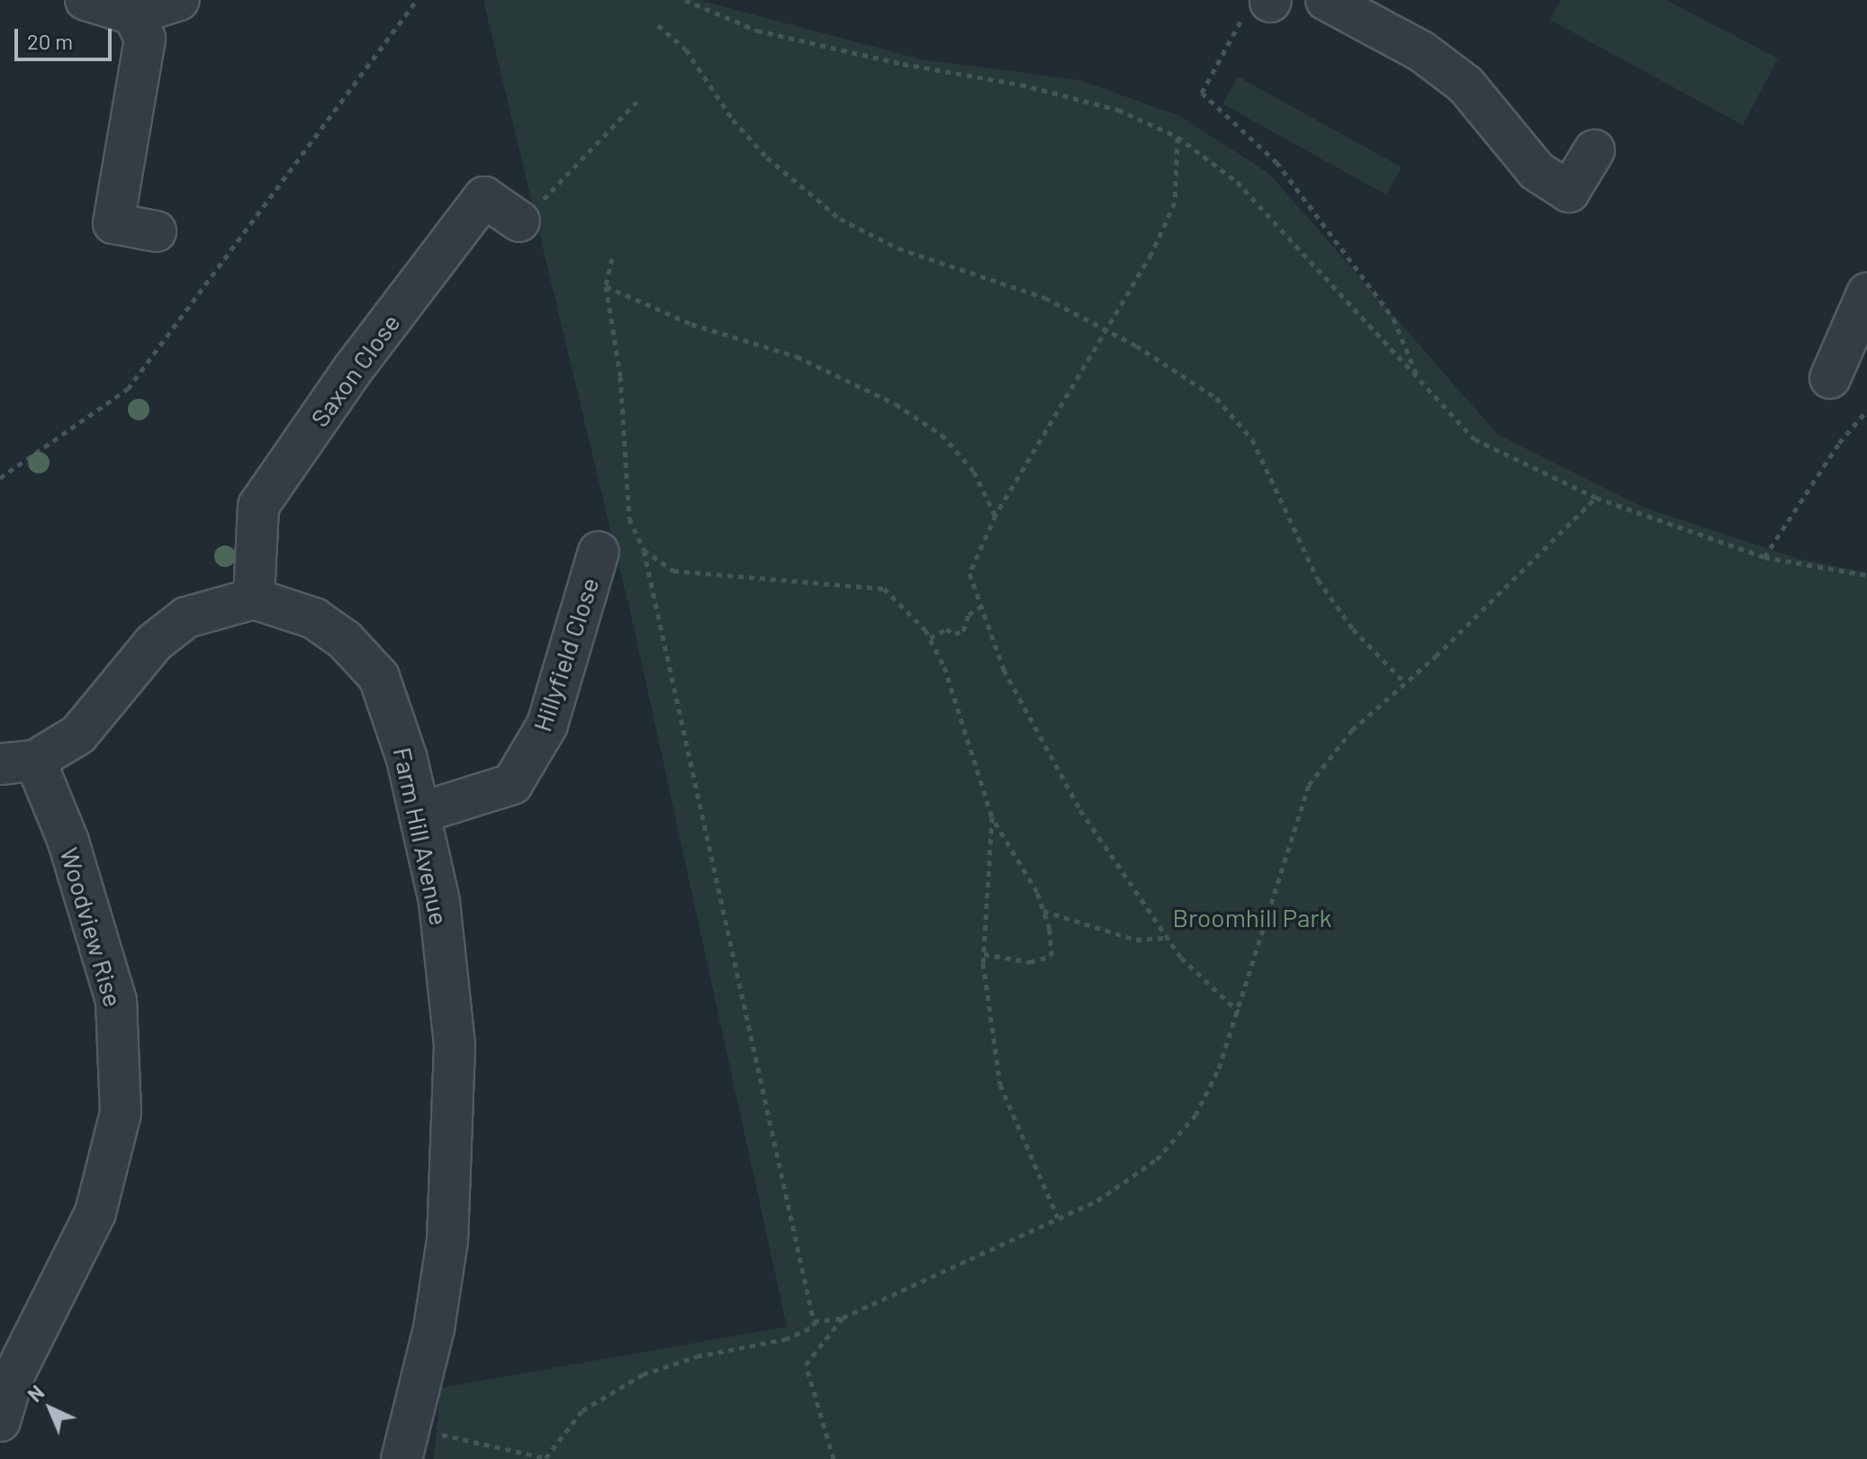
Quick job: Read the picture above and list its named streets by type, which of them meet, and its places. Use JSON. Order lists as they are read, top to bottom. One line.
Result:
{"streets":{"street":["Saxon Close","Hillyfield Close","Farm Hill Avenue","Woodview Rise"]},"crossings":[["Saxon Close","Farm Hill Avenue"],["Hillyfield Close","Farm Hill Avenue"]],"parks":["Broomhill Park"],"scale_bar":"20 m","north":"top left"}
